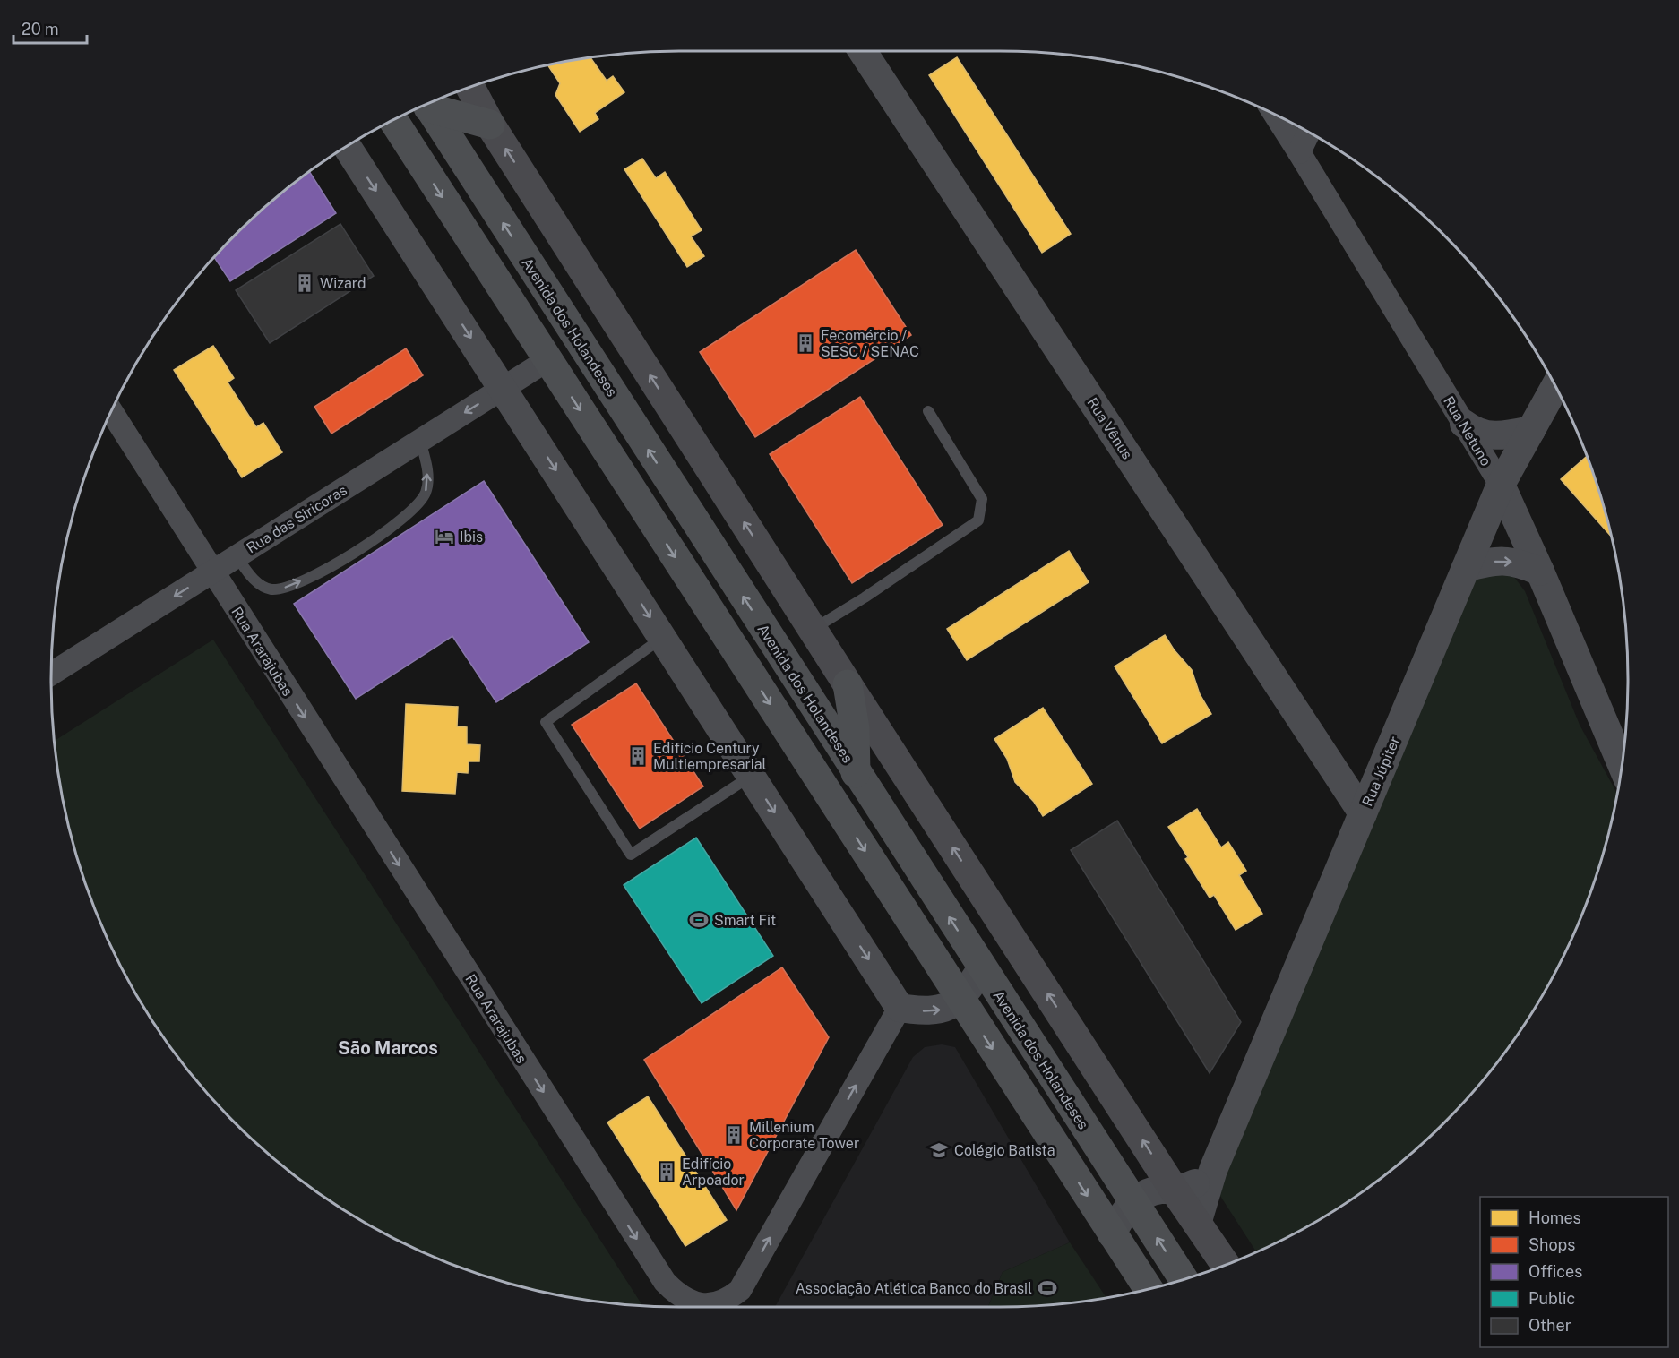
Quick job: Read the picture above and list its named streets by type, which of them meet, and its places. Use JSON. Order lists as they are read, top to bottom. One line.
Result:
{"streets":{"main road":["Avenida dos Holandeses"],"street":["Rua Vênus","Rua Netuno","Rua das Siricoras","Rua Ararajubas","Rua Júpiter"]},"crossings":[["Rua Vênus","Rua Júpiter"],["Rua Netuno","Rua Júpiter"],["Rua das Siricoras","Rua Ararajubas"]],"one_way":["Rua das Siricoras"],"districts":["São Marcos"],"places":{"building":["Wizard","Fecomércio / SESC / SENAC","Edifício Century Multiempresarial","Millenium Corporate Tower","Edifício Arpoador"],"hotel":["Ibis"],"sports":["Smart Fit","Associação Atlética Banco do Brasil"],"school or university":["Colégio Batista"]},"legend":["Homes","Shops","Offices","Public","Other"],"scale_bar":"20 m"}
